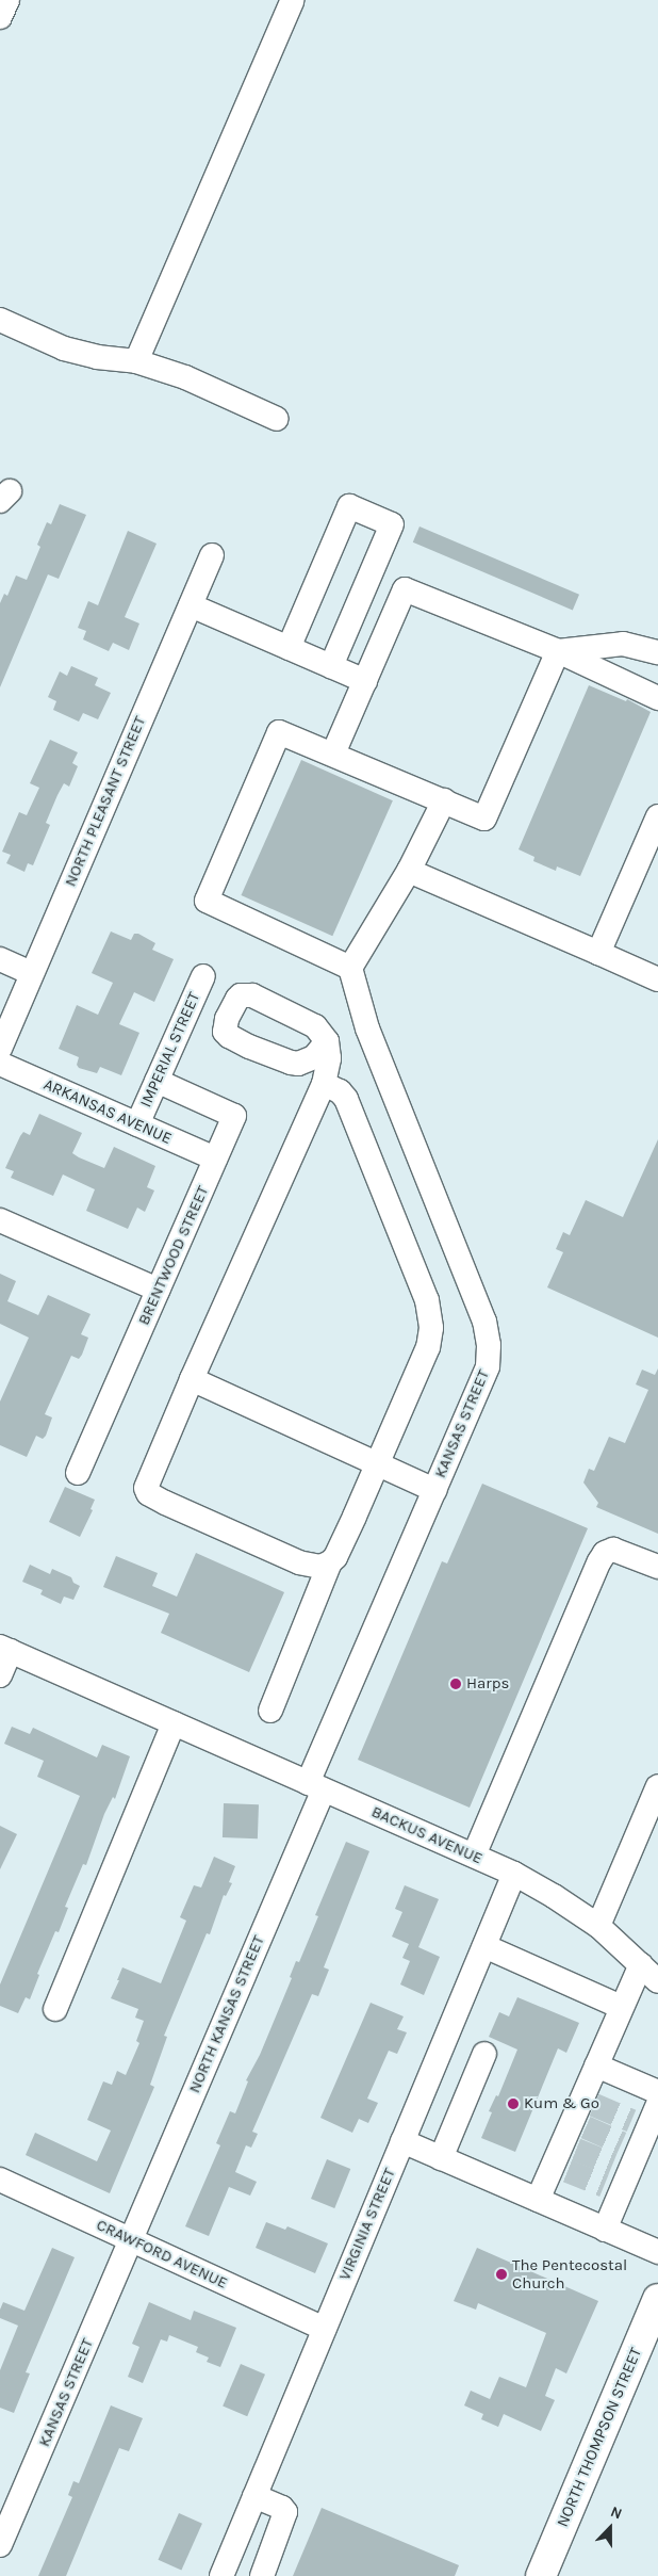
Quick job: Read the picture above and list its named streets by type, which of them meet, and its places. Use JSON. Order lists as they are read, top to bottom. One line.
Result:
{"streets":{"main road":["NORTH THOMPSON STREET"],"street":["NORTH PLEASANT STREET","IMPERIAL STREET","ARKANSAS AVENUE","BRENTWOOD STREET","KANSAS STREET","BACKUS AVENUE","NORTH KANSAS STREET","VIRGINIA STREET","CRAWFORD AVENUE"]},"crossings":[["IMPERIAL STREET","ARKANSAS AVENUE"],["IMPERIAL STREET","BRENTWOOD STREET"],["ARKANSAS AVENUE","BRENTWOOD STREET"],["KANSAS STREET","BACKUS AVENUE"],["KANSAS STREET","NORTH KANSAS STREET"],["KANSAS STREET","CRAWFORD AVENUE"],["BACKUS AVENUE","NORTH KANSAS STREET"],["BACKUS AVENUE","VIRGINIA STREET"],["NORTH KANSAS STREET","CRAWFORD AVENUE"],["VIRGINIA STREET","CRAWFORD AVENUE"]],"places":["Harps","Kum & Go","The Pentecostal Church"],"north":"top"}
